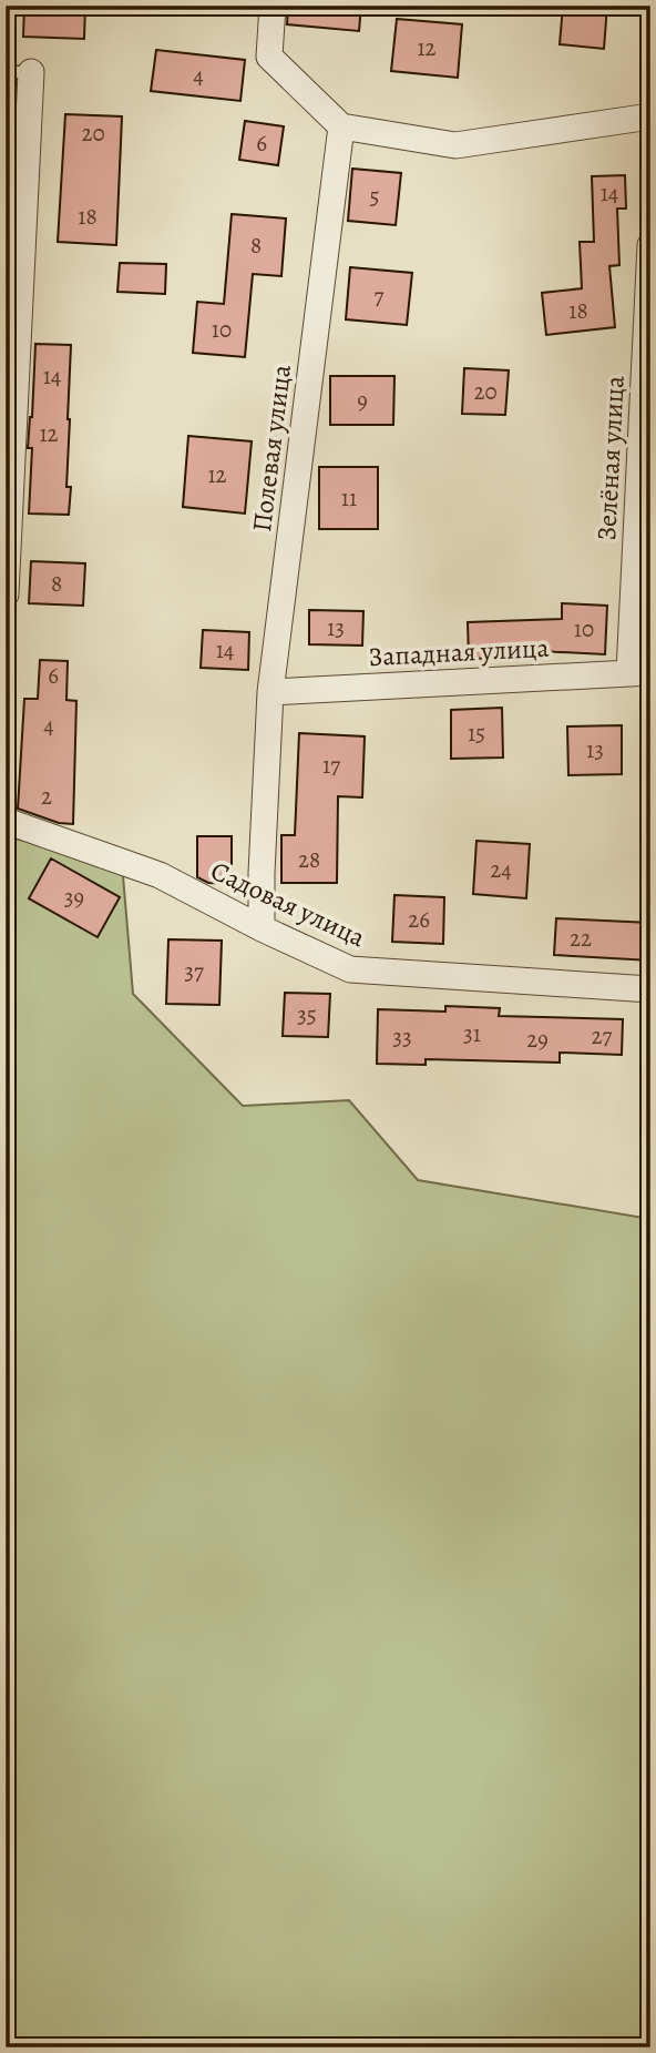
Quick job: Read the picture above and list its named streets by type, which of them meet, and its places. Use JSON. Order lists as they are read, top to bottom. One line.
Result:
{"streets":{"street":["Полевая улица","Зелёная улица","Западная улица","Садовая улица"]},"crossings":[["Полевая улица","Западная улица"],["Полевая улица","Садовая улица"],["Зелёная улица","Западная улица"]],"house_numbers":["12","4","20","6","14","5","18","8","7","18","10","14","20","9","12","12","11","8","13","10","14","6","4","15","13","17","2","28","24","39","26","22","37","35","31","27","33","29"]}
